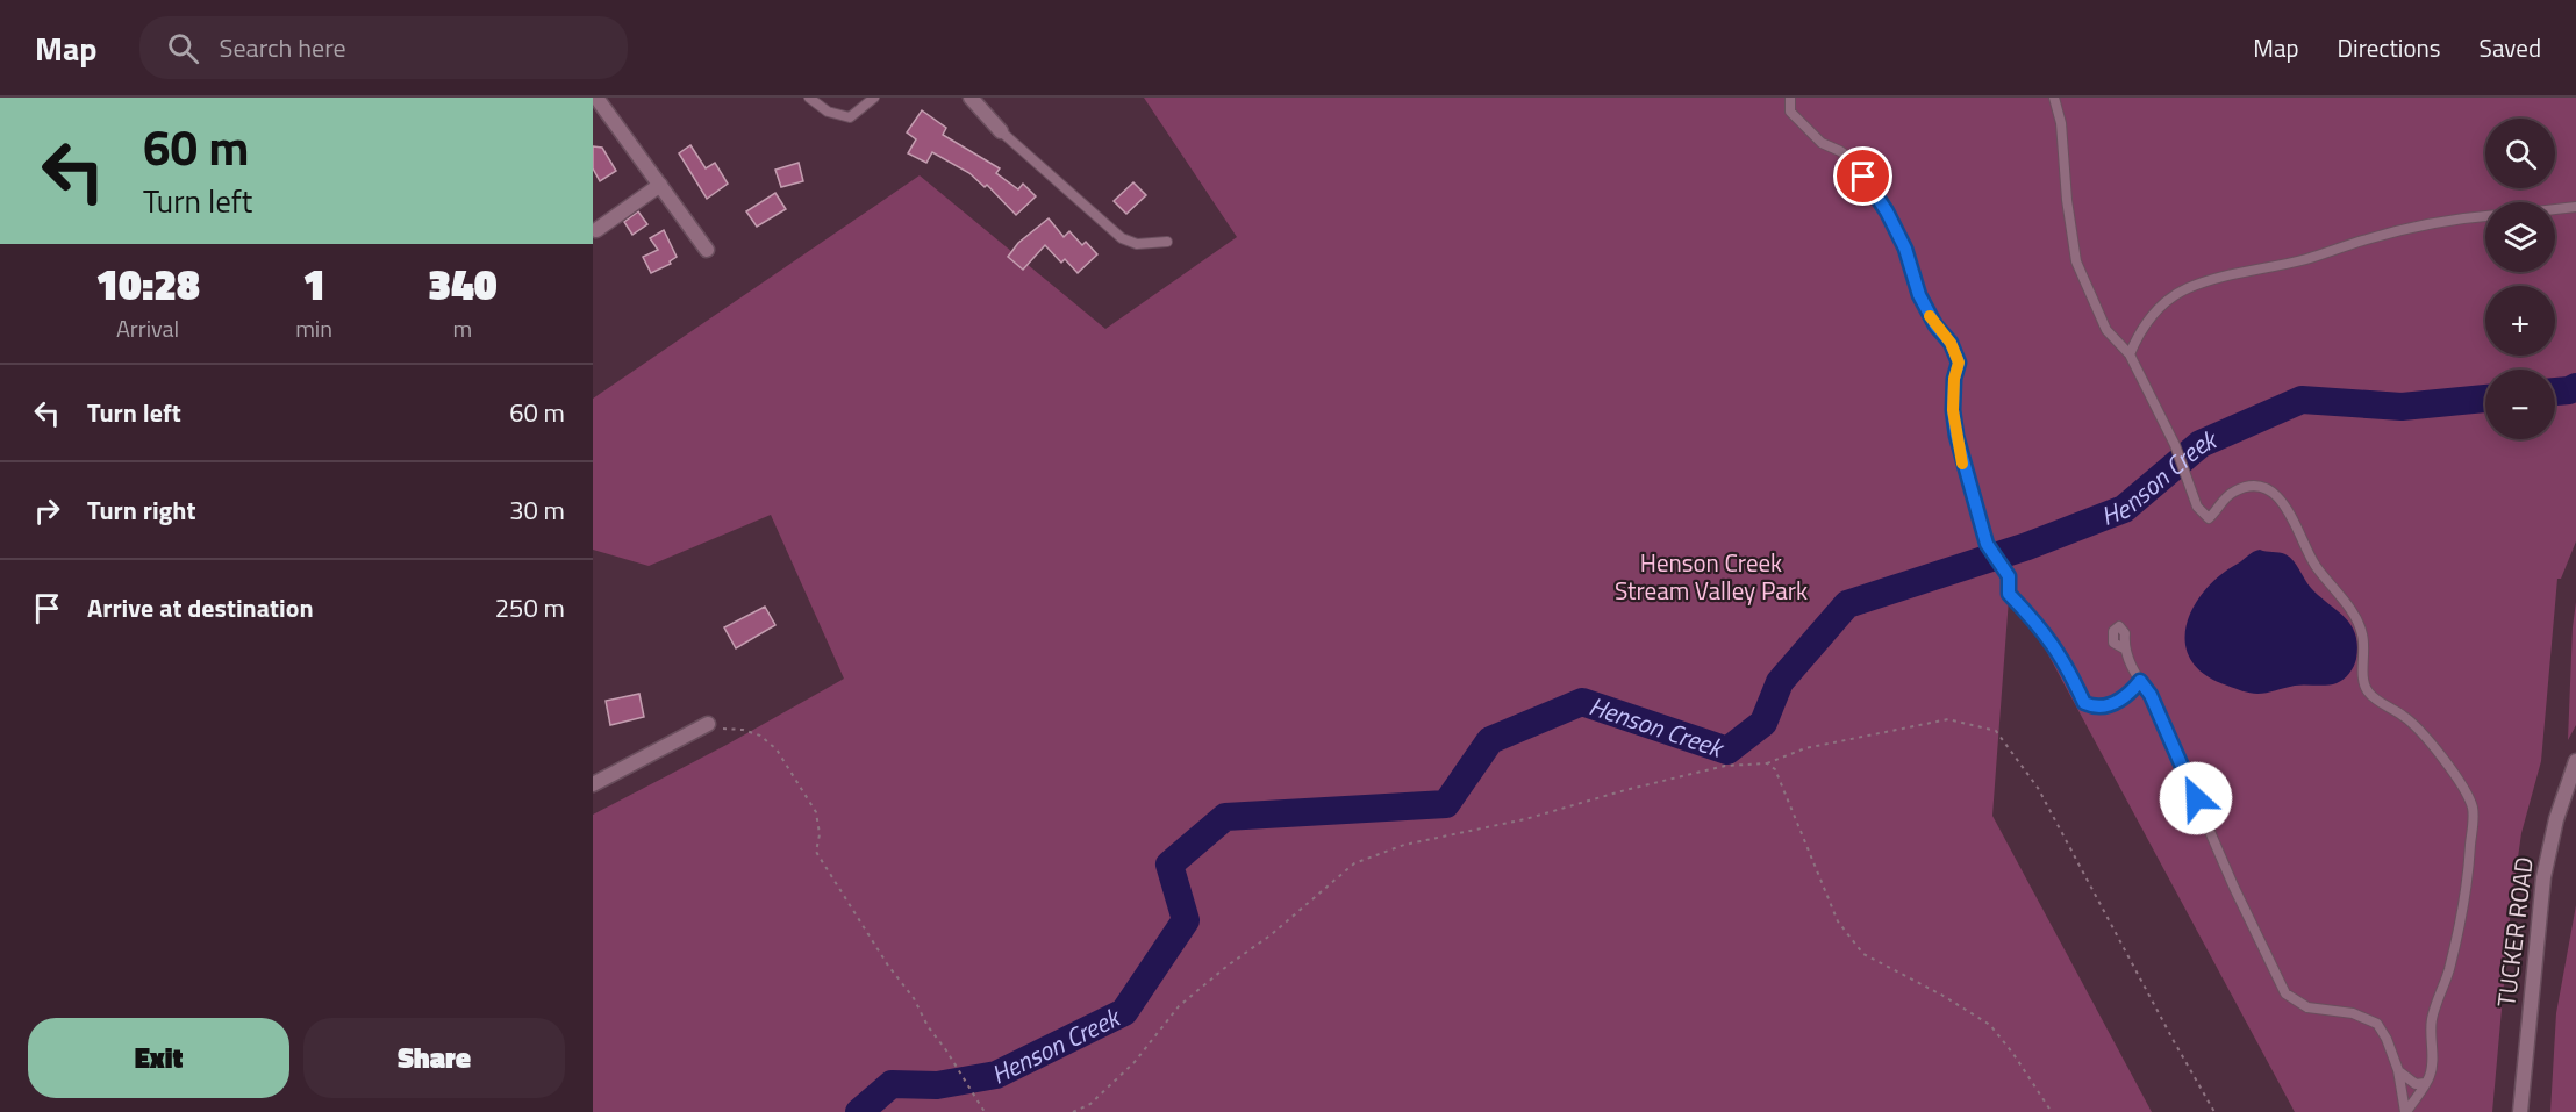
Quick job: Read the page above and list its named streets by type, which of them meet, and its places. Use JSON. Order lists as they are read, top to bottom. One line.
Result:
{"streets":{"street":["TUCKER ROAD"]},"water":["Henson Creek"],"parks":["Henson Creek Stream Valley Park"],"page":{"header":"Map","search":"Search here","nav":["Map","Directions","Saved"],"turn":["60 m","Turn left"],"map_buttons":["+","−"],"eta":["10:28","Arrival","1","min","340","m"],"list":[{"name":"Turn left","value":"60 m"},{"name":"Turn right","value":"30 m"},{"name":"Arrive at destination","value":"250 m"}],"buttons":["Exit","Share"]}}
